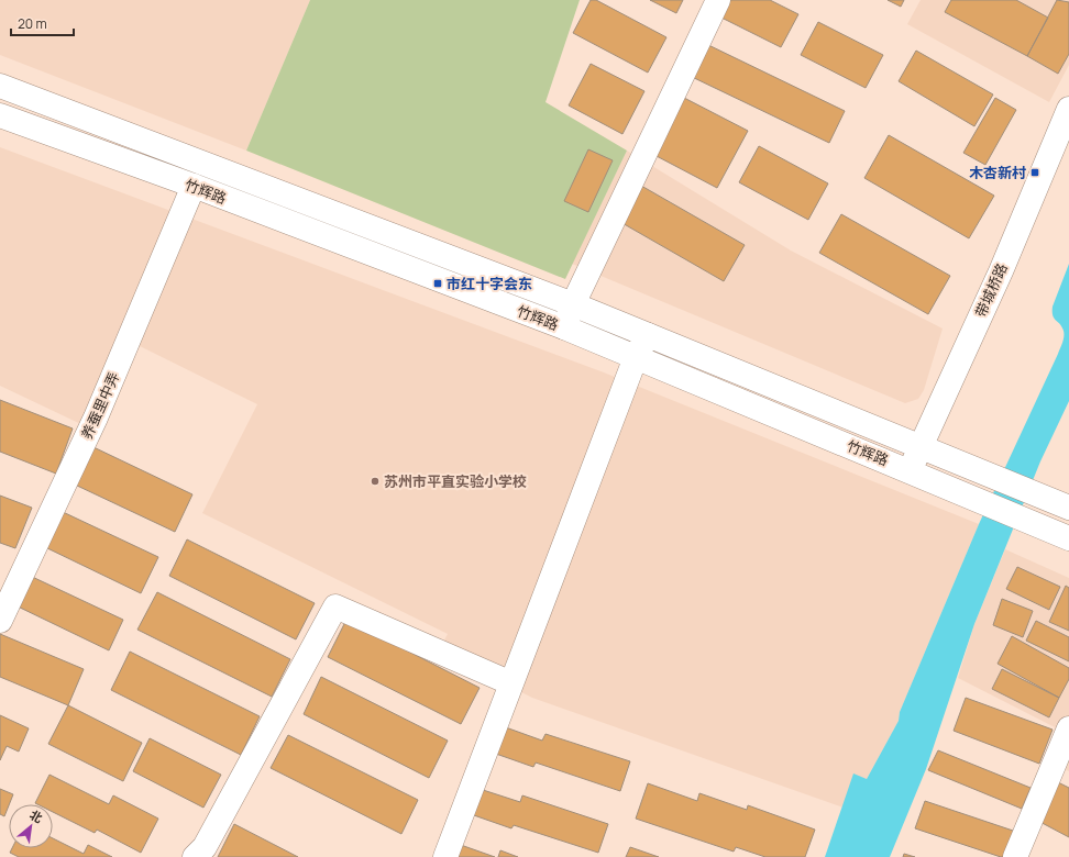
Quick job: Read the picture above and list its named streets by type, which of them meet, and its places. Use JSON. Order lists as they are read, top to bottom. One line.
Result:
{"streets":{"main road":["竹辉路","带城桥路","养蚕里中弄"]},"crossings":[["竹辉路","带城桥路"],["竹辉路","养蚕里中弄"]],"places":{"transit":["木杏新村","市红十字会东"],"other":["苏州市平直实验小学校"]},"scale_bar":"20 m","north":"top right"}
